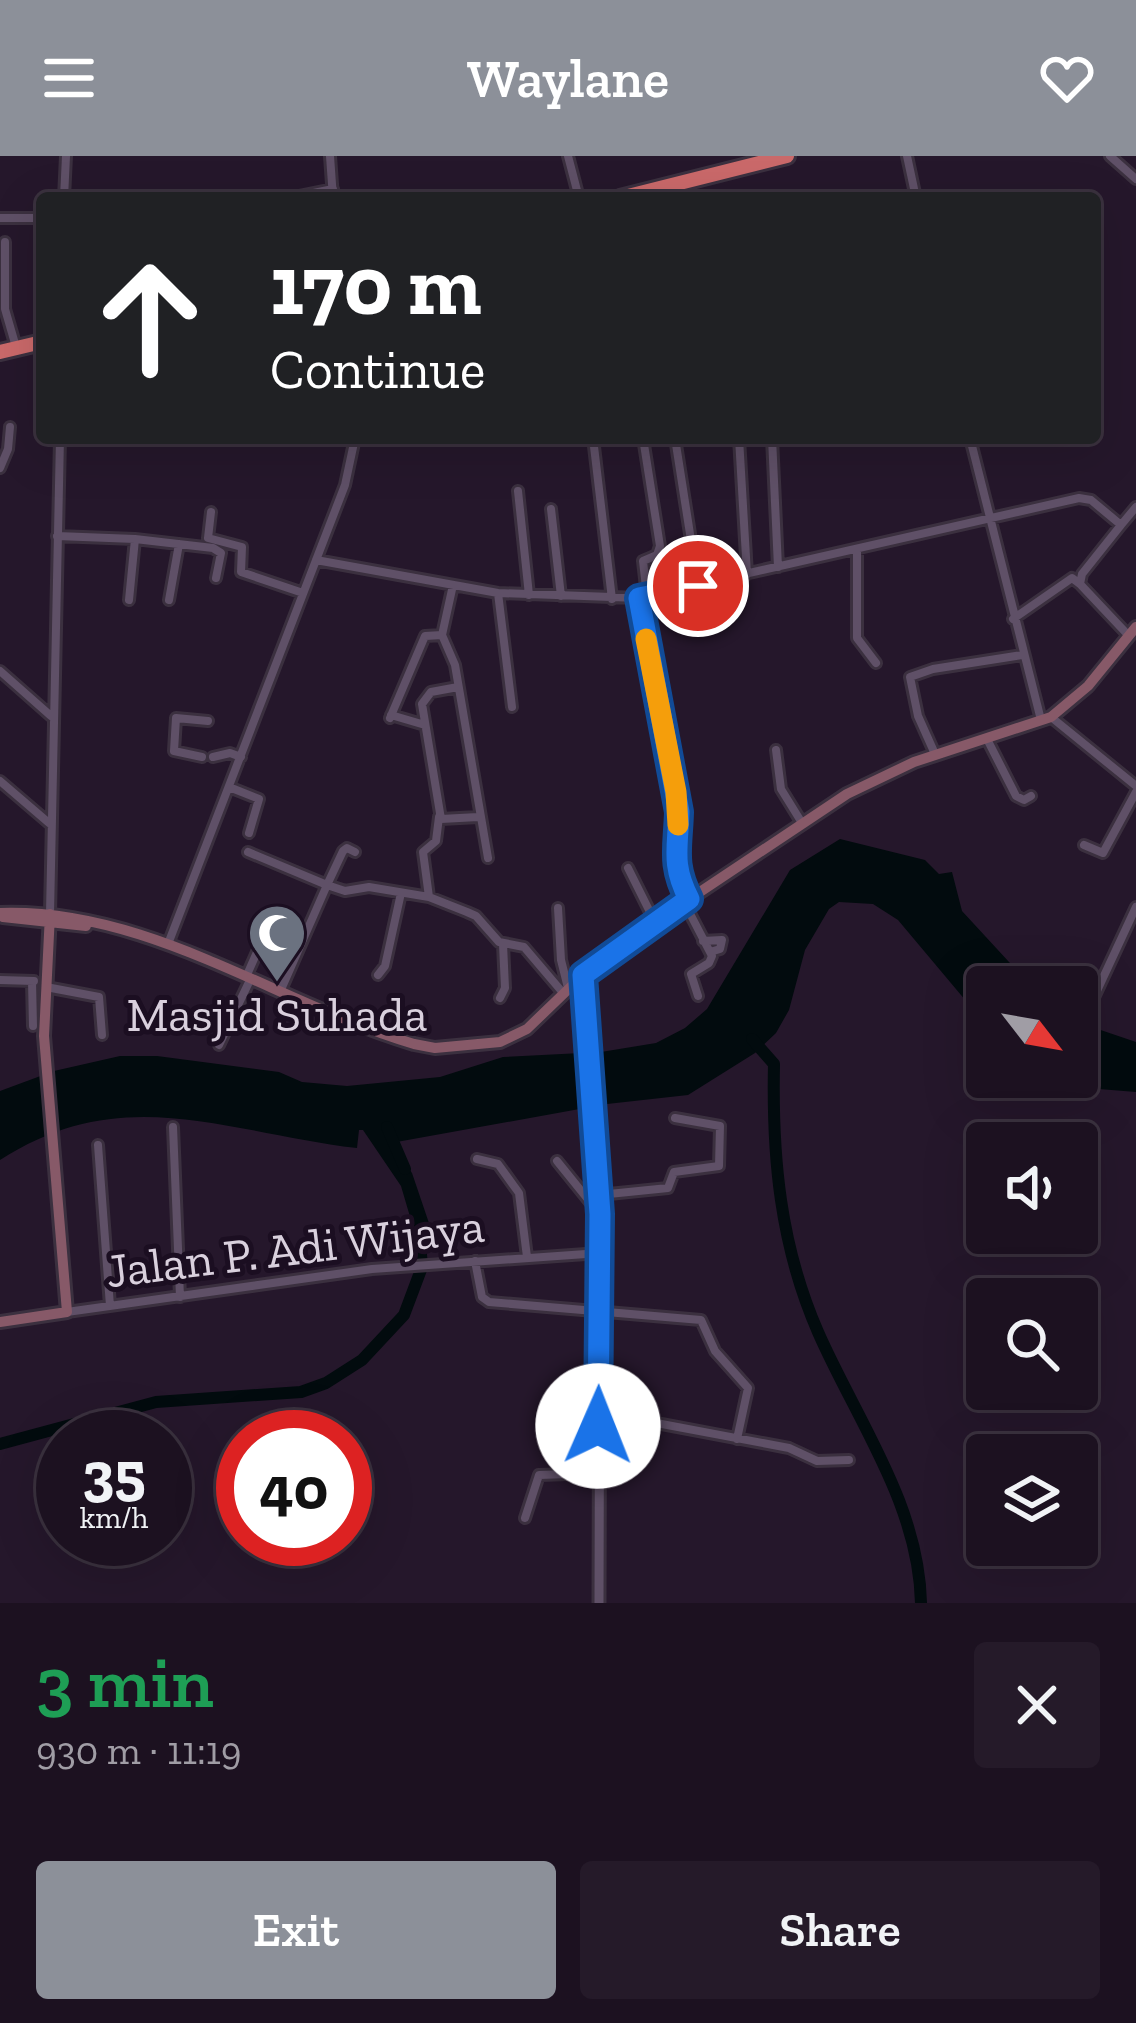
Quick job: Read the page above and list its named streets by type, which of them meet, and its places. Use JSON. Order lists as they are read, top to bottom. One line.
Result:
{"streets":{"main road":["Jalan P. Adi Wijaya"]},"places":{"mosque":["Masjid Suhada"]},"north":"bottom right","page":{"header":"Waylane","turn":["170 m","Continue"],"speed":"35 km/h","limit":"40","heading":["3 min","930 m · 11:19"],"buttons":["Exit","Share"]}}
